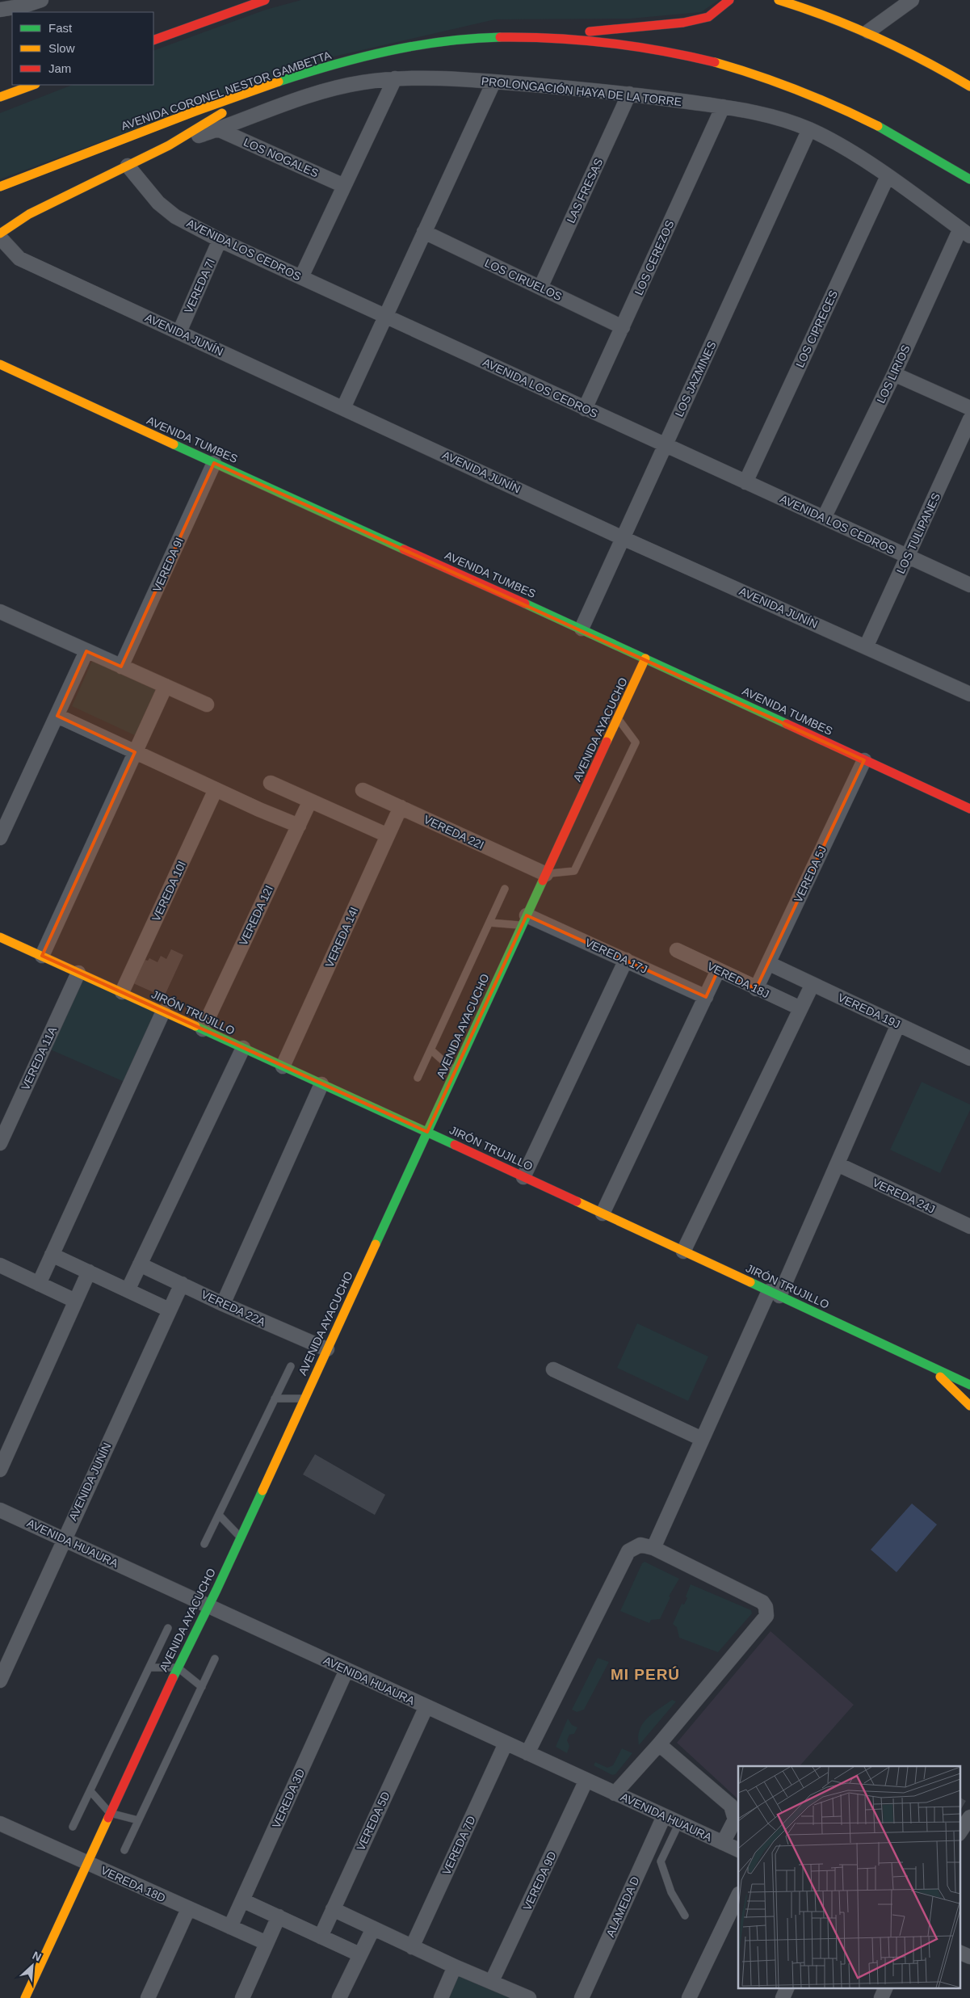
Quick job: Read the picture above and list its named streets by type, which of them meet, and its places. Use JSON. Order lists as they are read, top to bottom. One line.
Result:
{"streets":{"main road":["AVENIDA CORONEL NESTOR GAMBETTA","AVENIDA TUMBES","AVENIDA AYACUCHO","JIRÓN TRUJILLO"],"street":["PROLONGACIÓN HAYA DE LA TORRE","LOS NOGALES","LAS FRESAS","AVENIDA LOS CEDROS","LOS CEREZOS","LOS CIRUELOS","VEREDA 7I","LOS CIPRECES","AVENIDA JUNÍN","LOS LIRIOS","LOS JAZMINES","LOS TULIPANES","VEREDA 9I","VEREDA 22I","VEREDA 5J","VEREDA 10I","VEREDA 12I","VEREDA 14I","VEREDA 17J","VEREDA 18J","VEREDA 19J","VEREDA 11A","VEREDA 24J","VEREDA 22A","AVENIDA HUAURA","VEREDA 3D","VEREDA 5D","VEREDA 7D","VEREDA 9D","VEREDA 18D","ALAMEDA D"]},"crossings":[["PROLONGACIÓN HAYA DE LA TORRE","LOS NOGALES"],["PROLONGACIÓN HAYA DE LA TORRE","LAS FRESAS"],["PROLONGACIÓN HAYA DE LA TORRE","LOS CEREZOS"],["PROLONGACIÓN HAYA DE LA TORRE","LOS CIPRECES"],["PROLONGACIÓN HAYA DE LA TORRE","LOS LIRIOS"],["PROLONGACIÓN HAYA DE LA TORRE","LOS JAZMINES"],["LAS FRESAS","LOS CIRUELOS"],["AVENIDA LOS CEDROS","LOS CEREZOS"],["AVENIDA LOS CEDROS","VEREDA 7I"],["AVENIDA LOS CEDROS","LOS CIPRECES"],["AVENIDA LOS CEDROS","LOS LIRIOS"],["AVENIDA LOS CEDROS","LOS JAZMINES"],["AVENIDA LOS CEDROS","LOS TULIPANES"],["LOS CEREZOS","LOS CIRUELOS"],["VEREDA 7I","AVENIDA JUNÍN"],["AVENIDA JUNÍN","LOS JAZMINES"],["AVENIDA JUNÍN","LOS TULIPANES"],["AVENIDA JUNÍN","VEREDA 22A"],["AVENIDA JUNÍN","AVENIDA HUAURA"],["LOS JAZMINES","AVENIDA TUMBES"],["AVENIDA TUMBES","VEREDA 9I"],["AVENIDA TUMBES","AVENIDA AYACUCHO"],["AVENIDA TUMBES","VEREDA 5J"],["AVENIDA AYACUCHO","VEREDA 22I"],["AVENIDA AYACUCHO","VEREDA 17J"],["AVENIDA AYACUCHO","JIRÓN TRUJILLO"],["AVENIDA AYACUCHO","VEREDA 22A"],["AVENIDA AYACUCHO","AVENIDA HUAURA"],["AVENIDA AYACUCHO","VEREDA 18D"],["VEREDA 22I","VEREDA 14I"],["VEREDA 5J","VEREDA 18J"],["VEREDA 5J","VEREDA 19J"],["VEREDA 10I","JIRÓN TRUJILLO"],["VEREDA 12I","JIRÓN TRUJILLO"],["VEREDA 14I","JIRÓN TRUJILLO"],["JIRÓN TRUJILLO","VEREDA 11A"],["AVENIDA HUAURA","VEREDA 3D"],["AVENIDA HUAURA","VEREDA 5D"],["AVENIDA HUAURA","VEREDA 7D"],["AVENIDA HUAURA","VEREDA 9D"],["AVENIDA HUAURA","ALAMEDA D"],["VEREDA 3D","VEREDA 18D"]],"districts":["MI PERÚ"],"legend":["Fast","Slow","Jam"],"north":"top right"}
